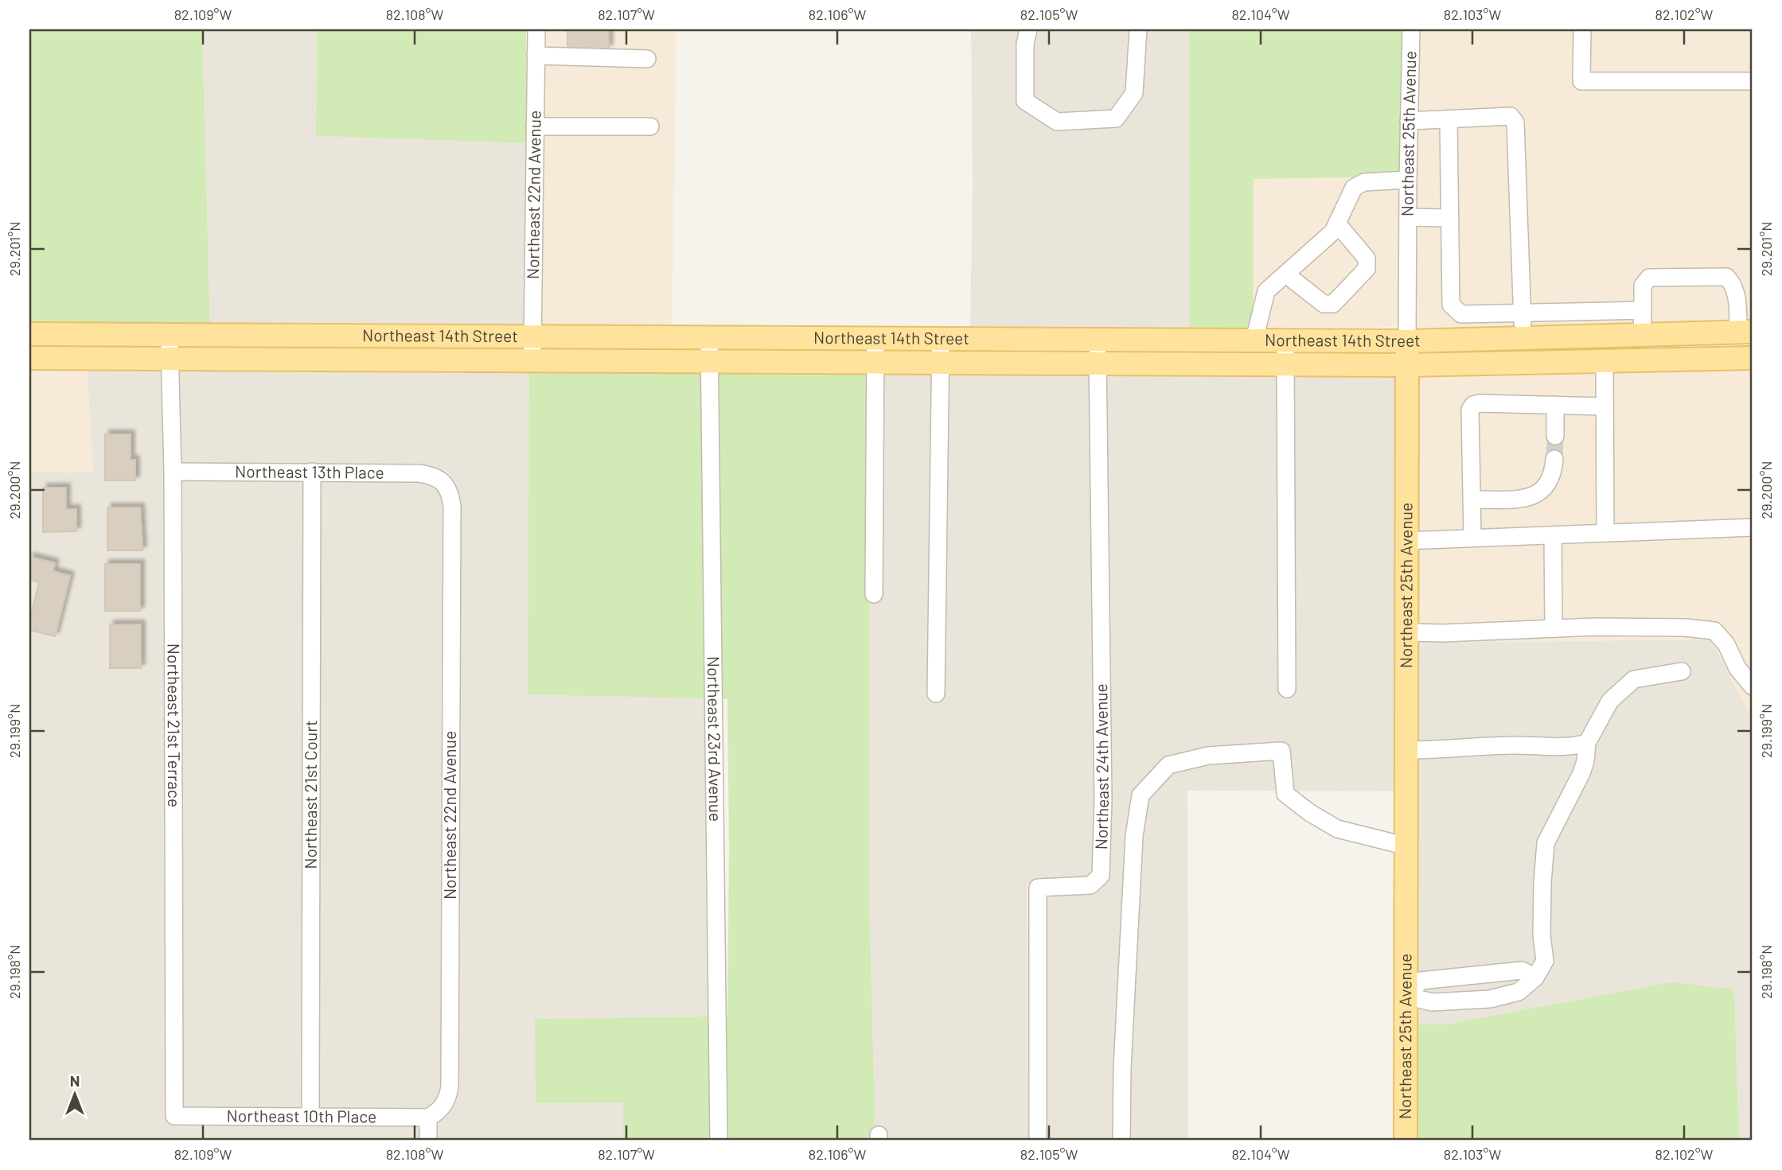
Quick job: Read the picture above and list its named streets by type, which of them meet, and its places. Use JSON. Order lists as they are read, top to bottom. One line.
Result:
{"streets":{"main road":["Northeast 25th Avenue","Northeast 14th Street"],"street":["Northeast 22nd Avenue","Northeast 13th Place","Northeast 21st Terrace","Northeast 23rd Avenue","Northeast 24th Avenue","Northeast 21st Court","Northeast 10th Place"]},"crossings":[["Northeast 25th Avenue","Northeast 14th Street"],["Northeast 22nd Avenue","Northeast 14th Street"],["Northeast 22nd Avenue","Northeast 13th Place"],["Northeast 22nd Avenue","Northeast 10th Place"],["Northeast 14th Street","Northeast 21st Terrace"],["Northeast 14th Street","Northeast 23rd Avenue"],["Northeast 14th Street","Northeast 24th Avenue"],["Northeast 13th Place","Northeast 21st Terrace"],["Northeast 13th Place","Northeast 21st Court"],["Northeast 21st Terrace","Northeast 10th Place"],["Northeast 21st Court","Northeast 10th Place"]],"north":"top","coordinates":["82.109°W","82.108°W","82.107°W","82.106°W","82.105°W","82.104°W","82.103°W","82.102°W","29.201°N","29.200°N","29.199°N","29.198°N"]}
